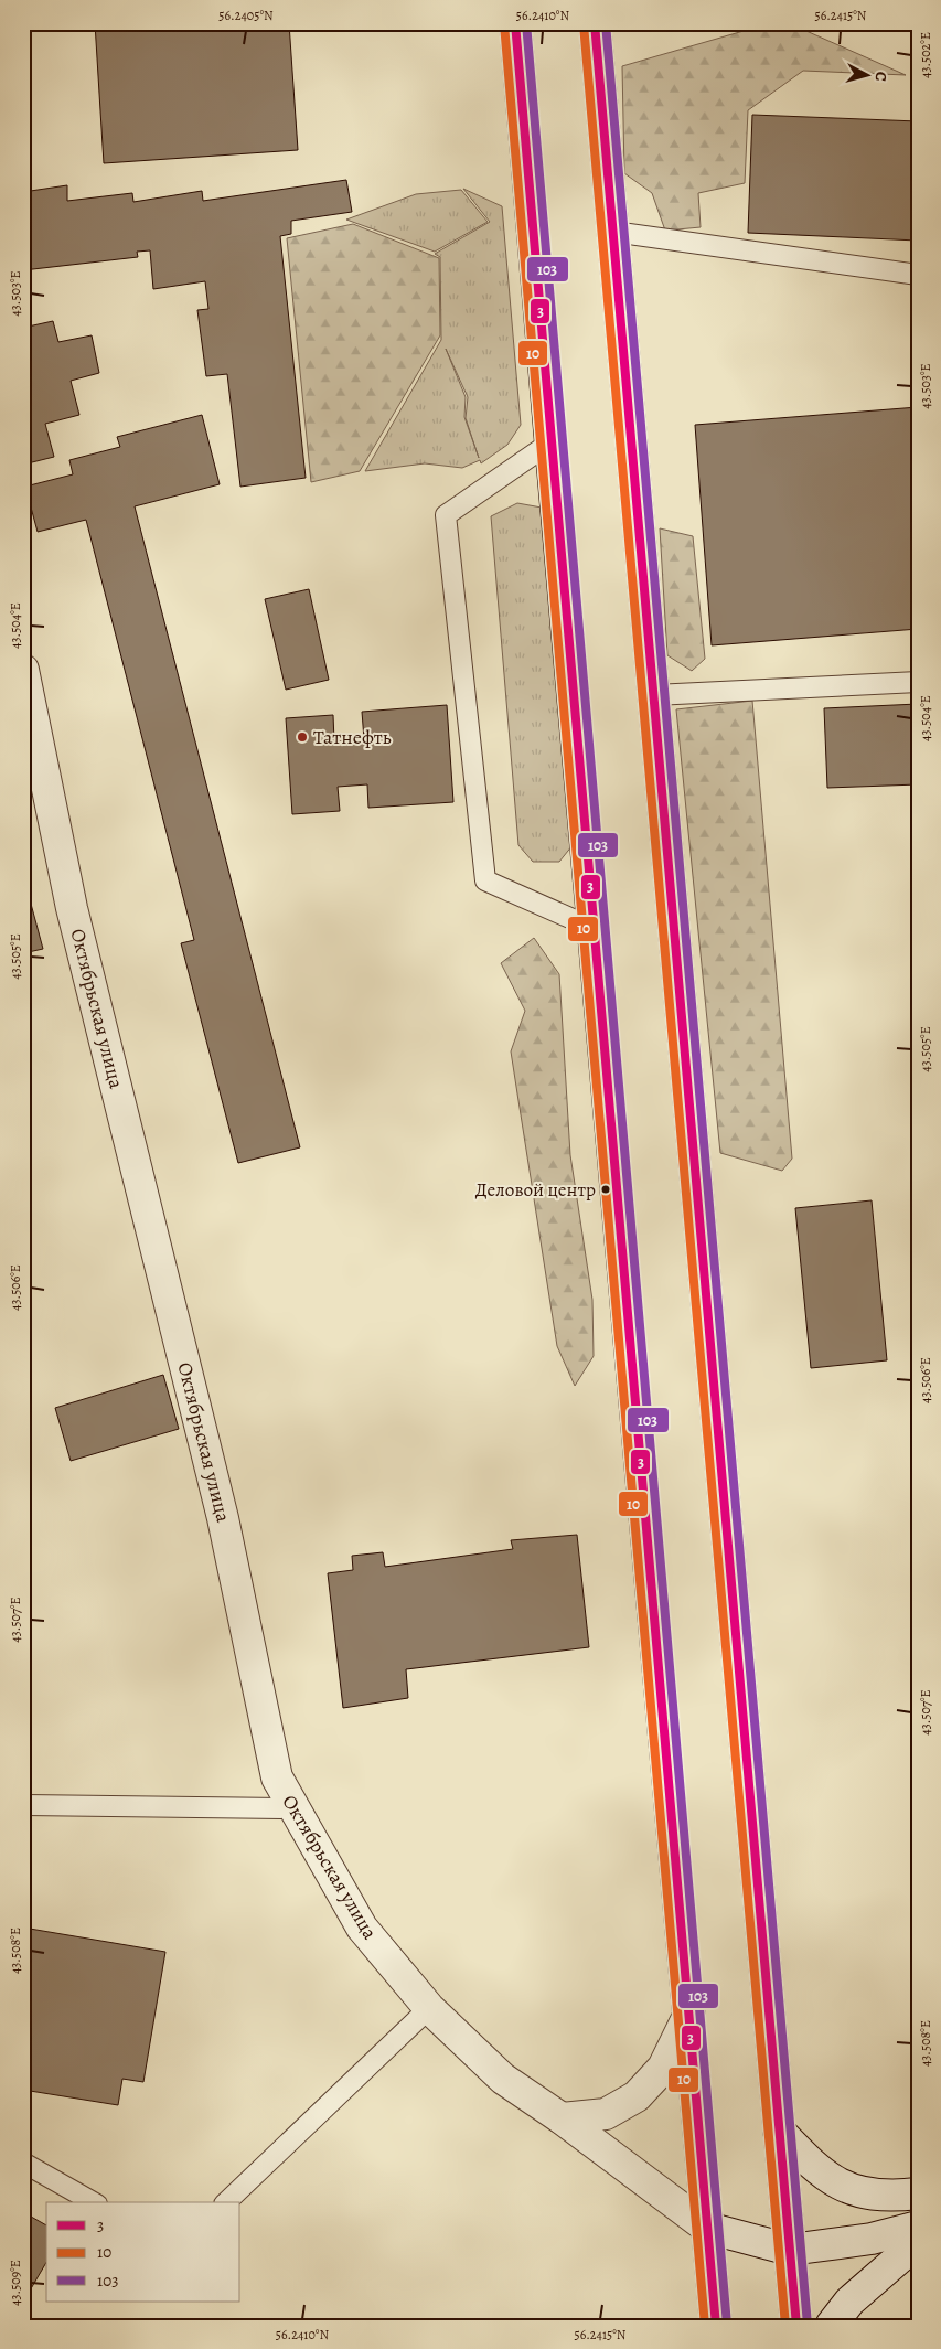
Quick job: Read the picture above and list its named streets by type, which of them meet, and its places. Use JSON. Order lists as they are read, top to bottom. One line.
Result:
{"streets":{"main road":["Октябрьская улица"]},"places":["Татнефть","Деловой центр"],"lines":["transit line 3","transit line 103","transit line 10"],"legend":["3","10","103"],"north":"right","coordinates":["56.2405°N","56.2410°N","56.2415°N","43.502°E","43.503°E","43.504°E","43.505°E","43.506°E","43.507°E","43.508°E","43.509°E"]}
